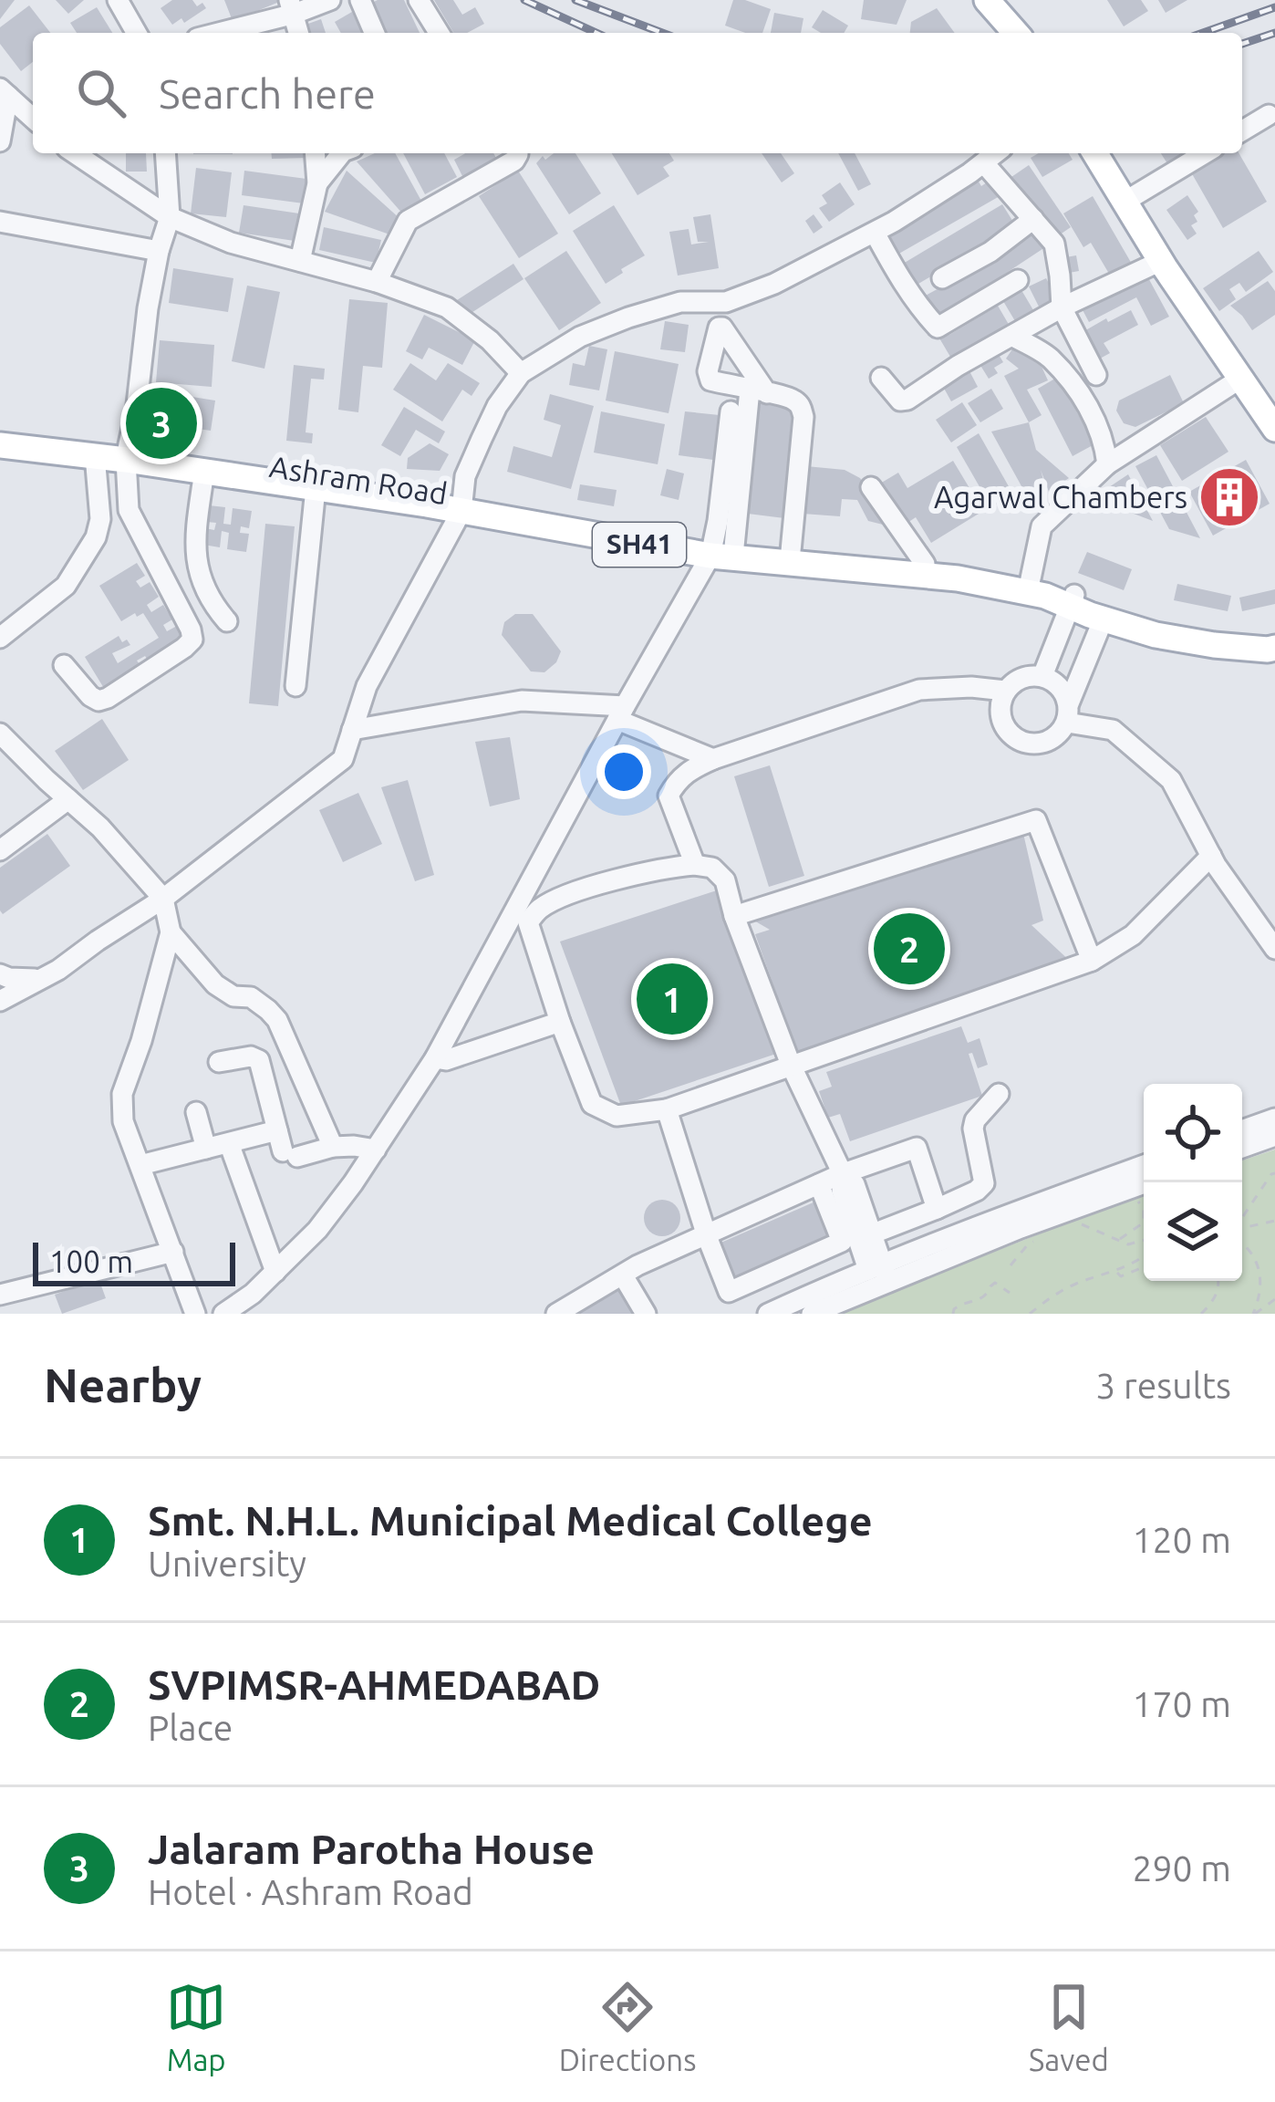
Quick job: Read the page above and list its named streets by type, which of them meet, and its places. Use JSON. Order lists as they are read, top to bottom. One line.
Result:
{"streets":{"main road":["Ashram Road","SH41"]},"places":{"building":["Agarwal Chambers"]},"scale_bar":"100 m","page":{"search":"Search here","pins":["3","2","1"],"scale":"100 m","heading":["Nearby","3 results"],"list":[{"mark":"1","name":"Smt. N.H.L. Municipal Medical College","note":"University","value":"120 m"},{"mark":"2","name":"SVPIMSR-AHMEDABAD","note":"Place","value":"170 m"},{"mark":"3","name":"Jalaram Parotha House","note":"Hotel · Ashram Road","value":"290 m"}],"nav":["Map","Directions","Saved"]}}
